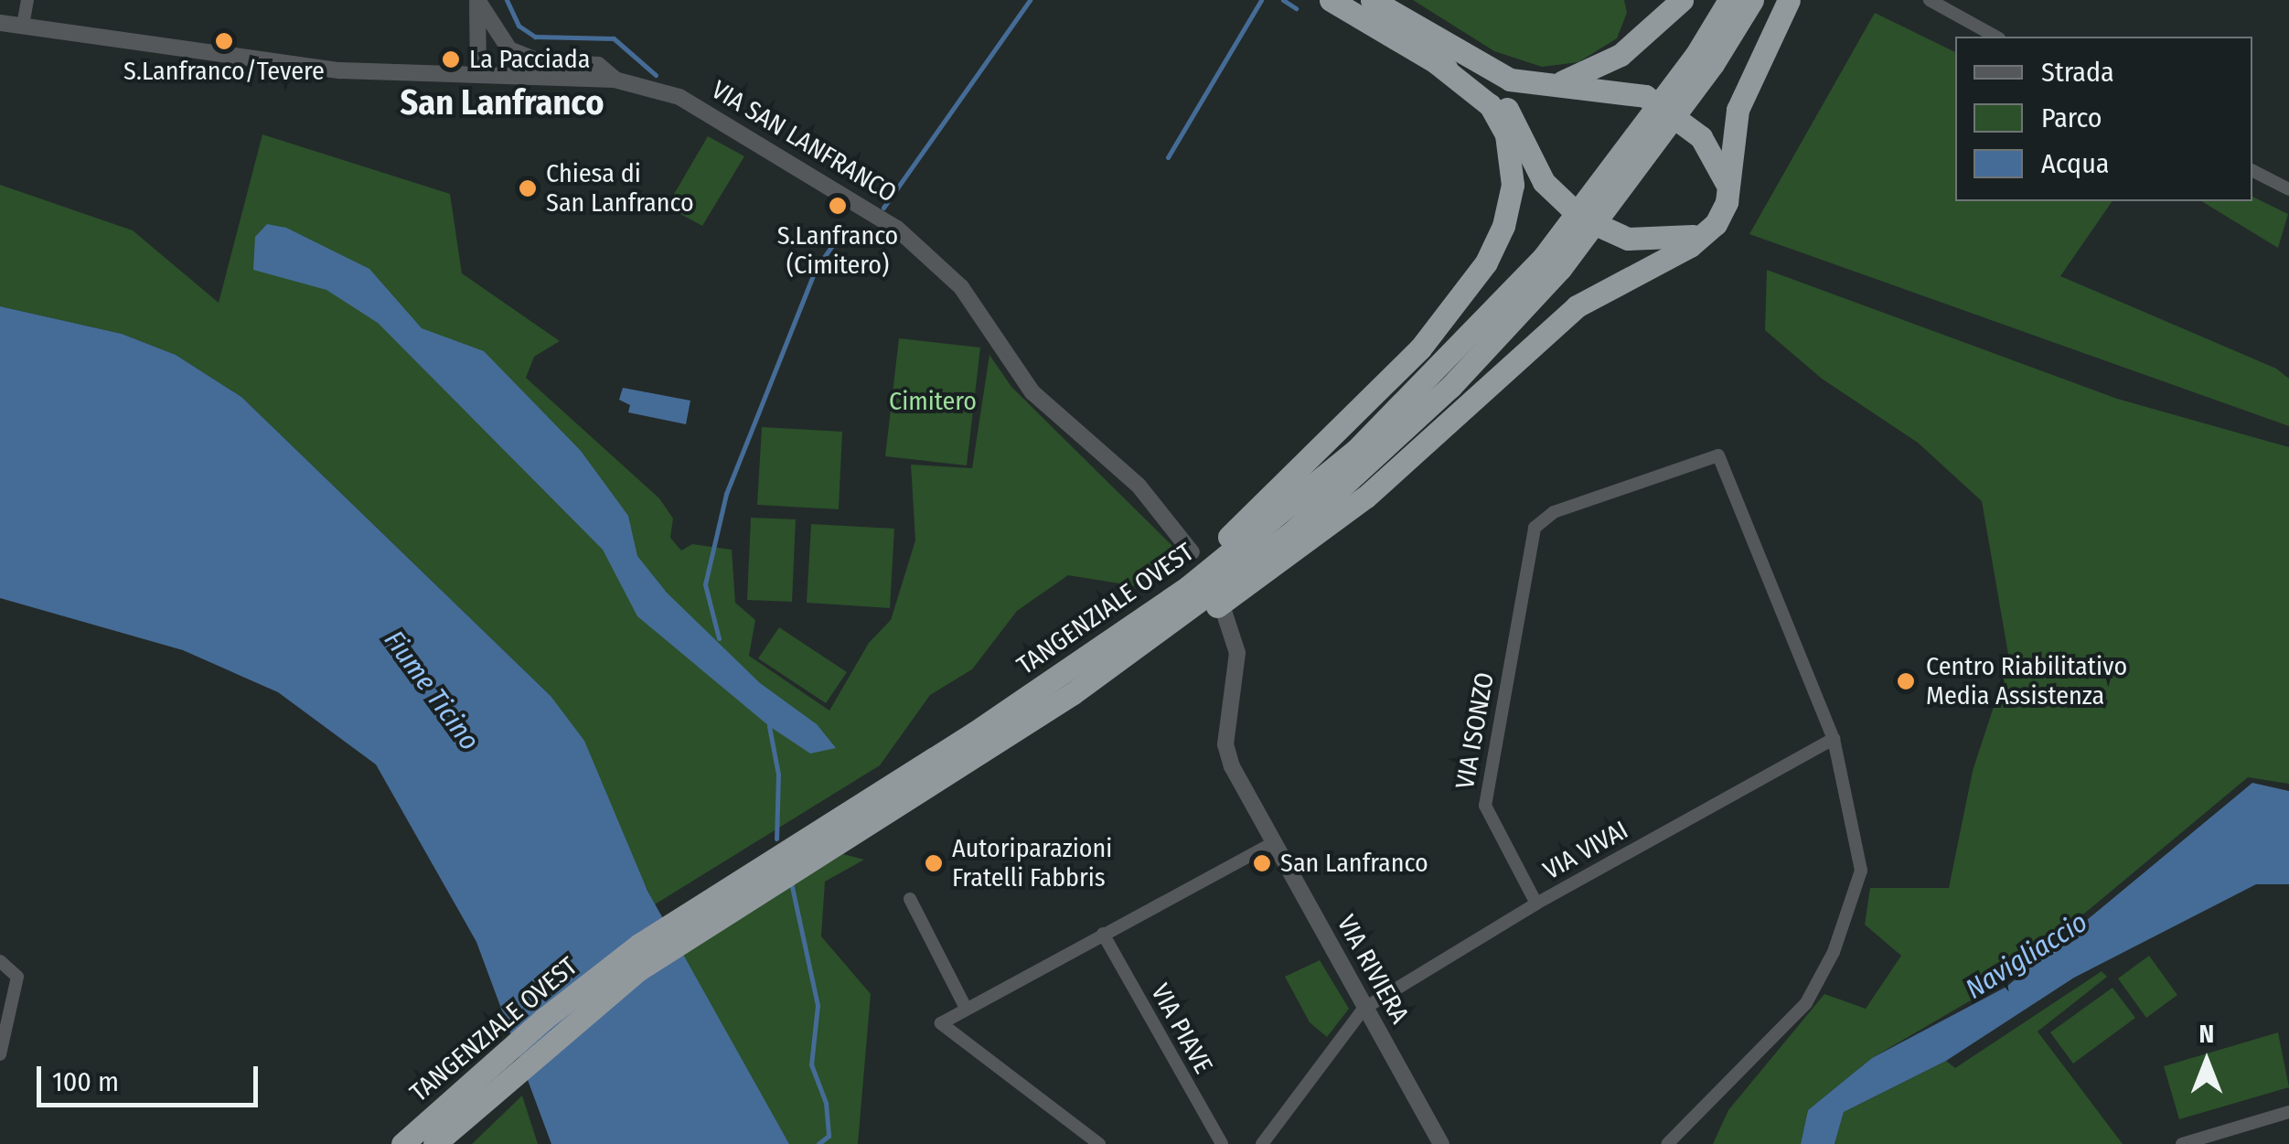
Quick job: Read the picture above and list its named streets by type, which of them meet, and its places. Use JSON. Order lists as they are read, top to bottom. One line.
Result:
{"streets":{"highway":["TANGENZIALE OVEST"],"street":["VIA SAN LANFRANCO","VIA ISONZO","VIA VIVAI","VIA RIVIERA","VIA PIAVE"]},"crossings":[["VIA ISONZO","VIA VIVAI"],["VIA VIVAI","VIA RIVIERA"]],"districts":["San Lanfranco"],"water":["Fiume Ticino","Navigliaccio"],"parks":["Cimitero"],"places":["S.Lanfranco/Tevere","La Pacciada","Chiesa di San Lanfranco","S.Lanfranco (Cimitero)","Centro Riabilitativo Media Assistenza","Autoriparazioni Fratelli Fabbris","San Lanfranco"],"legend":["Strada","Parco","Acqua"],"scale_bar":"100 m","north":"top"}
